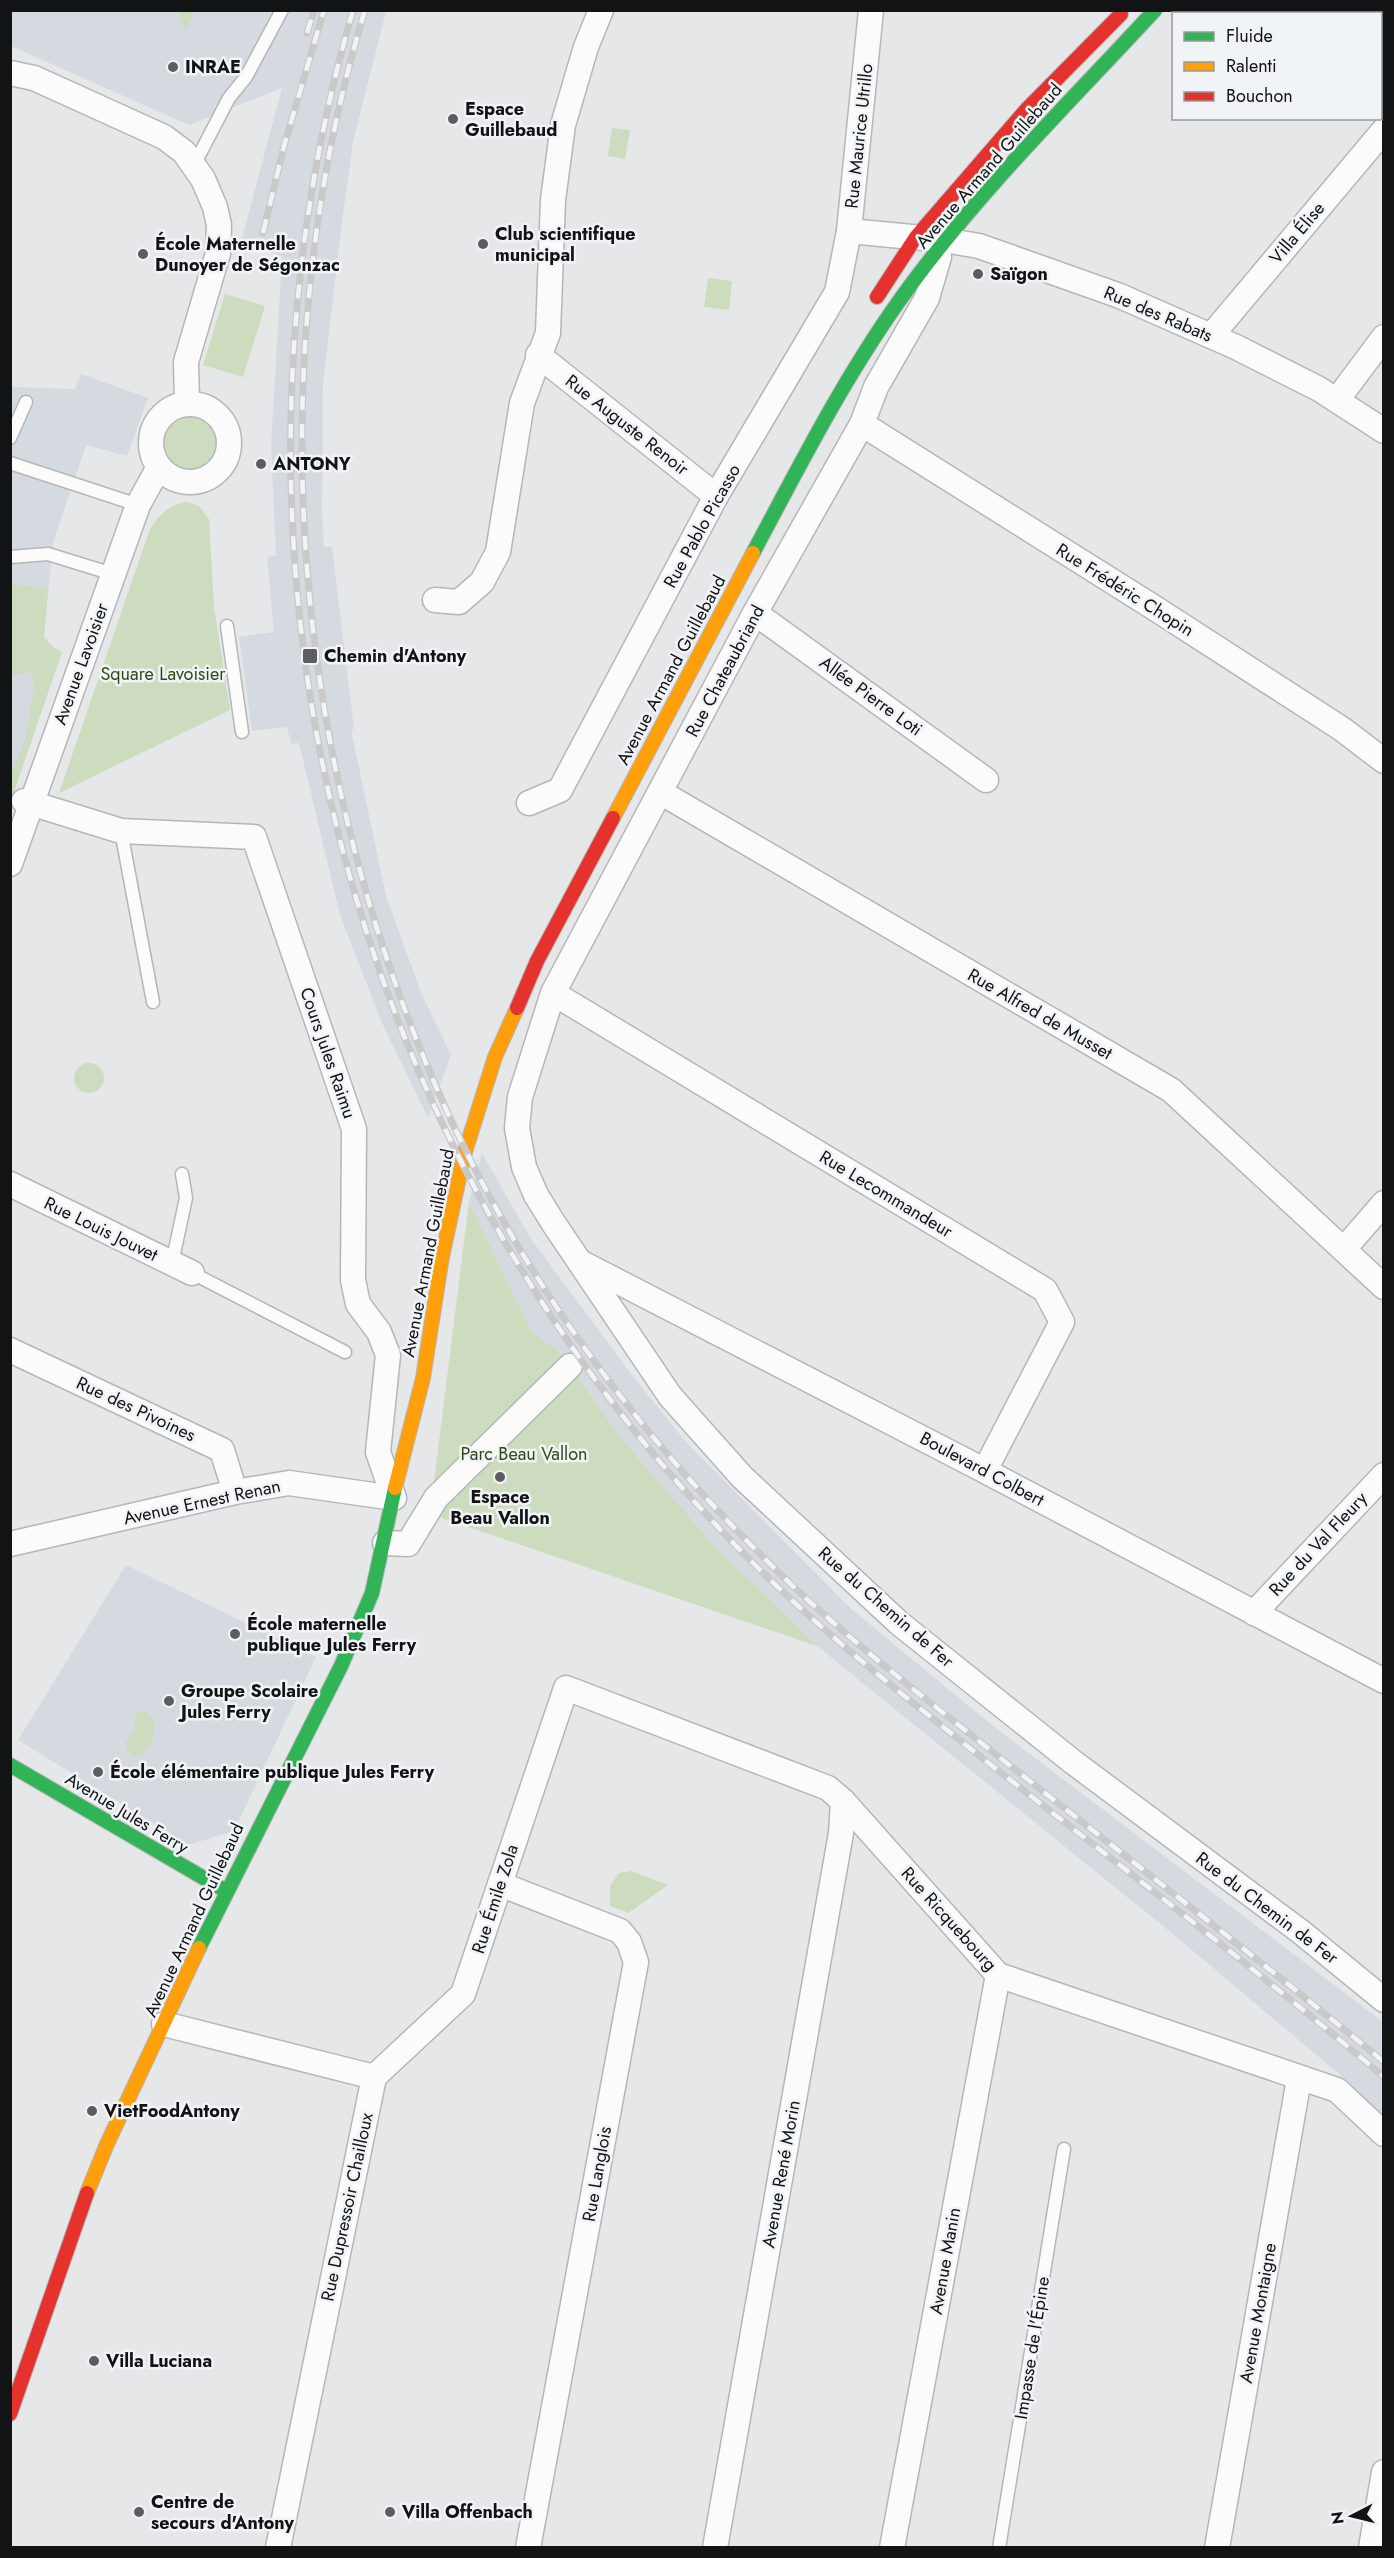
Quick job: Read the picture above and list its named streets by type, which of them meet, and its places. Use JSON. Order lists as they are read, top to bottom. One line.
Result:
{"streets":{"street":["Rue Maurice Utrillo","Avenue Armand Guillebaud","Villa Élise","Rue des Rabats","Rue Auguste Renoir","Rue Pablo Picasso","Rue Frédéric Chopin","Avenue Lavoisier","Rue Chateaubriand","Allée Pierre Loti","Rue Alfred de Musset","Cours Jules Raimu","Rue Lecommandeur","Rue Louis Jouvet","Rue des Pivoines","Boulevard Colbert","Avenue Ernest Renan","Rue du Val Fleury","Rue du Chemin de Fer","Avenue Jules Ferry","Rue Émile Zola","Rue Ricquebourg","Rue Langlois","Avenue René Morin","Rue Dupressoir Chailloux","Avenue Manin","Avenue Montaigne"],"lane":["Impasse de l'Épine"]},"crossings":[["Rue Maurice Utrillo","Avenue Armand Guillebaud"],["Rue Maurice Utrillo","Rue des Rabats"],["Rue Maurice Utrillo","Rue Pablo Picasso"],["Avenue Armand Guillebaud","Rue des Rabats"],["Avenue Armand Guillebaud","Rue Chateaubriand"],["Avenue Armand Guillebaud","Cours Jules Raimu"],["Avenue Armand Guillebaud","Avenue Ernest Renan"],["Avenue Armand Guillebaud","Avenue Jules Ferry"],["Villa Élise","Rue des Rabats"],["Rue des Rabats","Rue Chateaubriand"],["Rue Auguste Renoir","Rue Pablo Picasso"],["Rue Frédéric Chopin","Rue Chateaubriand"],["Avenue Lavoisier","Cours Jules Raimu"],["Rue Chateaubriand","Allée Pierre Loti"],["Rue Chateaubriand","Rue Alfred de Musset"],["Rue Chateaubriand","Rue Lecommandeur"],["Rue Chateaubriand","Rue du Chemin de Fer"],["Cours Jules Raimu","Avenue Ernest Renan"],["Rue Lecommandeur","Boulevard Colbert"],["Rue des Pivoines","Avenue Ernest Renan"],["Boulevard Colbert","Rue du Val Fleury"],["Boulevard Colbert","Rue du Chemin de Fer"],["Rue Émile Zola","Rue Ricquebourg"],["Rue Émile Zola","Rue Langlois"],["Rue Émile Zola","Rue Dupressoir Chailloux"],["Rue Ricquebourg","Avenue René Morin"],["Rue Ricquebourg","Avenue Manin"],["Rue Ricquebourg","Avenue Montaigne"]],"parks":["Square Lavoisier","Parc Beau Vallon"],"places":{"other":["INRAE","Espace Guillebaud","Club scientifique municipal","École Maternelle Dunoyer de Ségonzac","Saïgon","ANTONY","Espace Beau Vallon","École maternelle publique Jules Ferry","Groupe Scolaire Jules Ferry","École élémentaire publique Jules Ferry","VietFoodAntony","Villa Luciana","Centre de secours d'Antony","Villa Offenbach"],"transit":["Chemin d'Antony"]},"legend":["Fluide","Ralenti","Bouchon"],"north":"left"}
